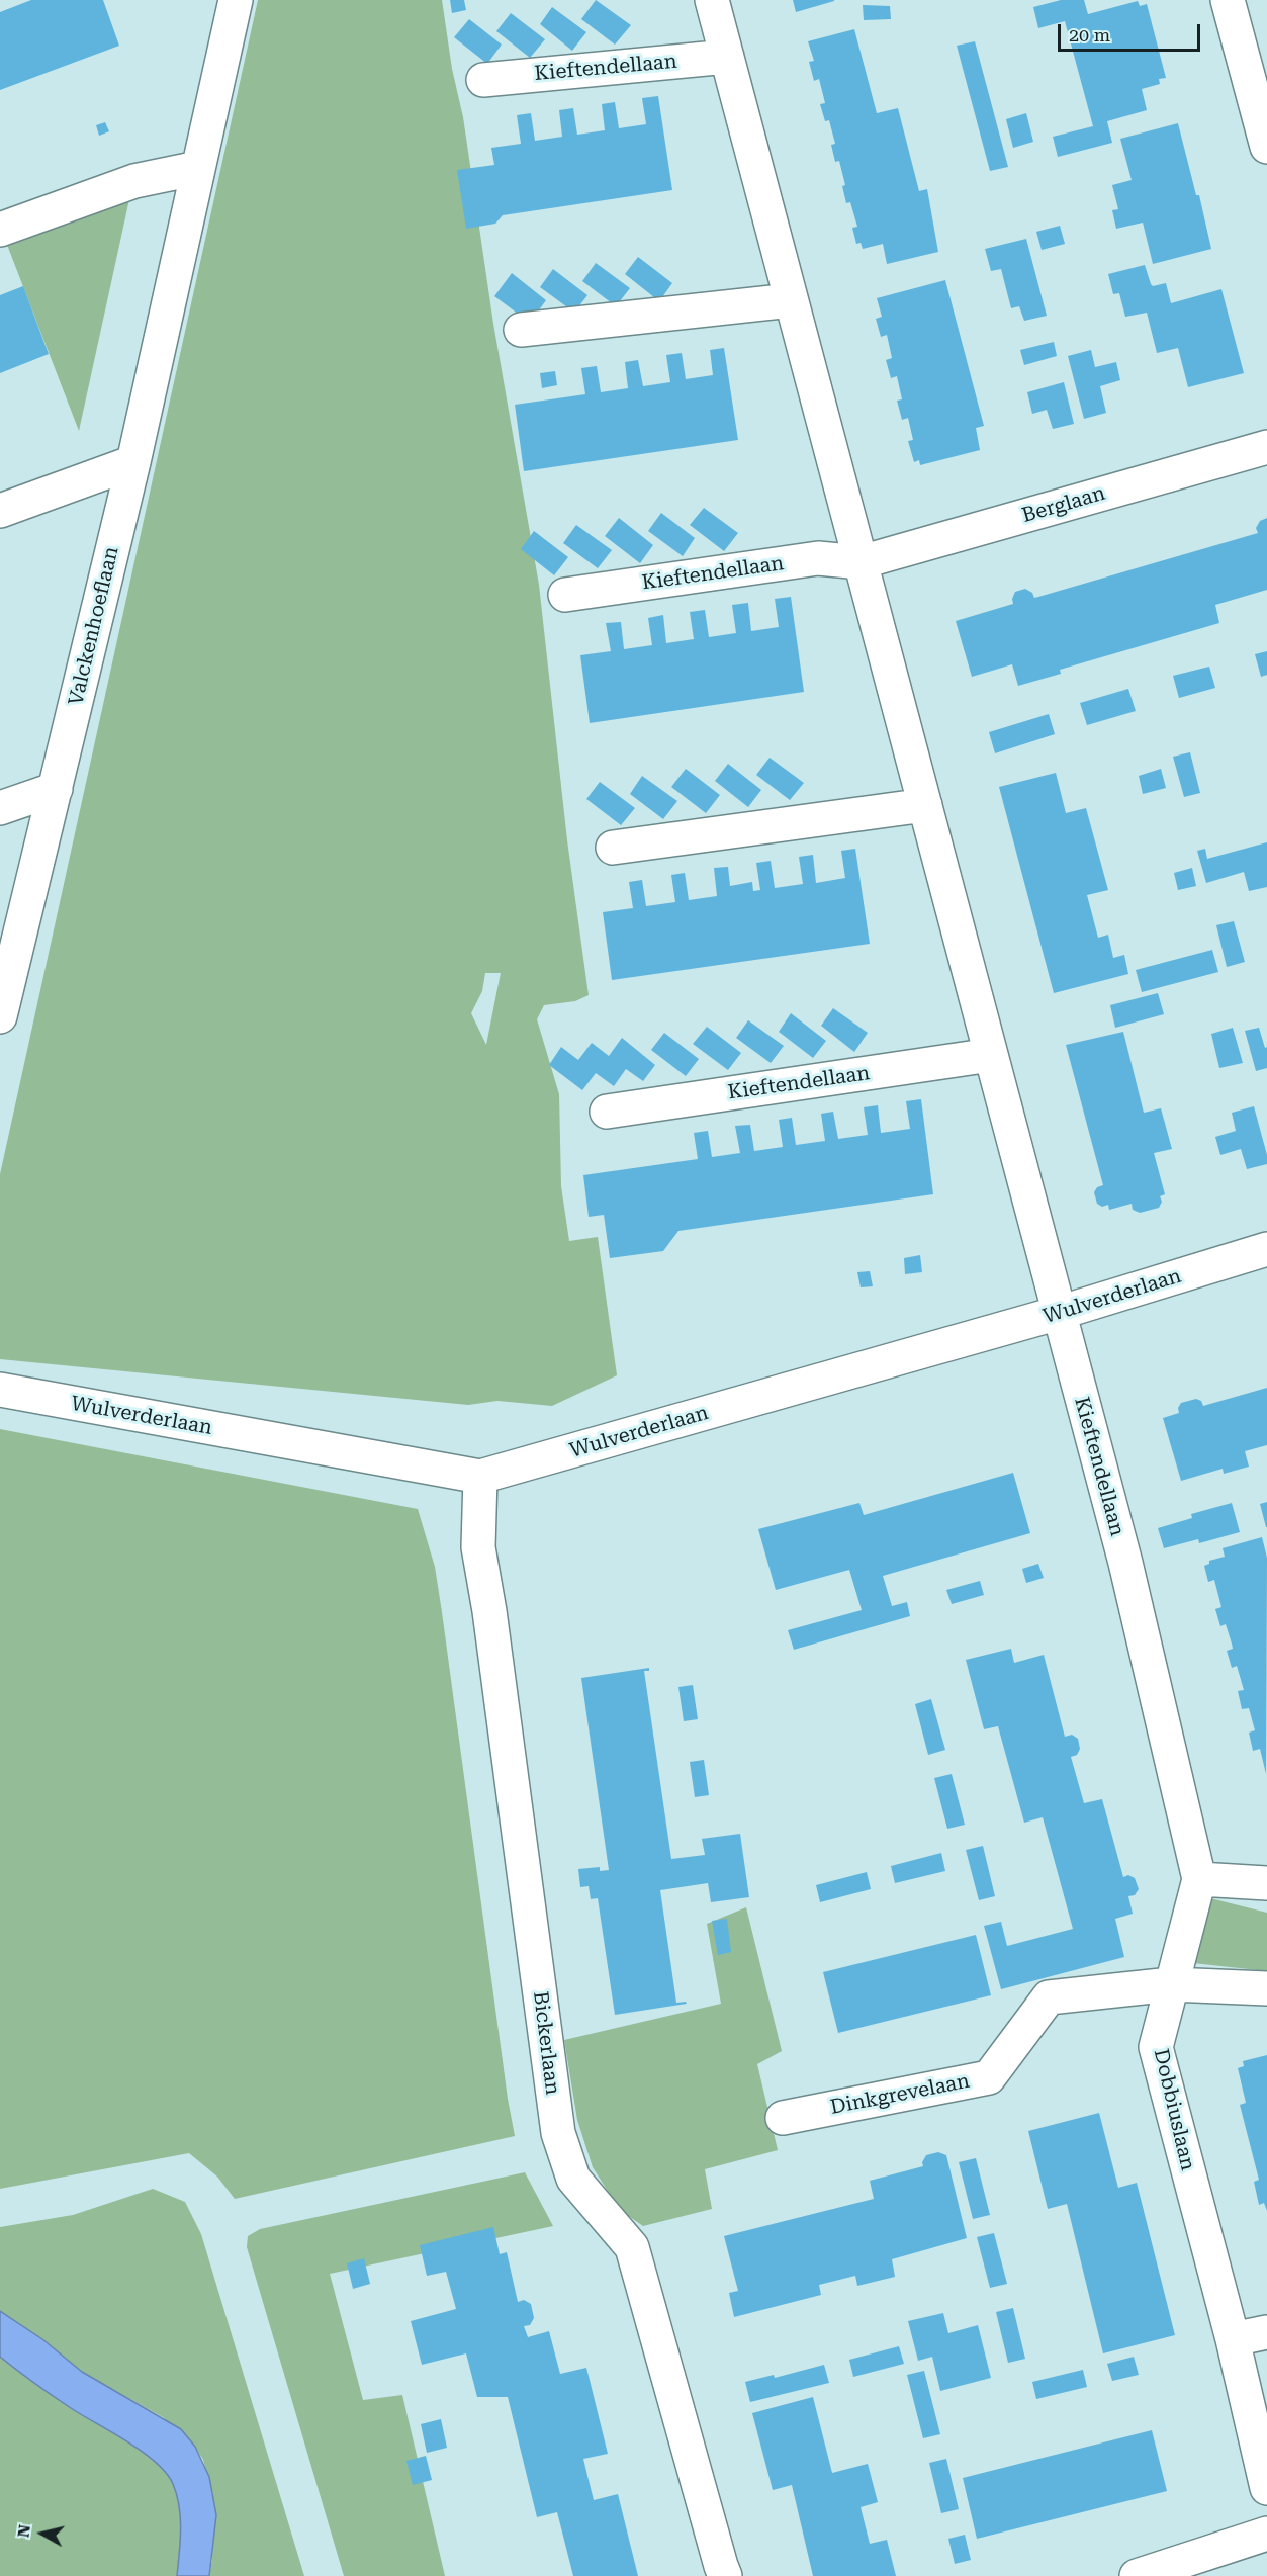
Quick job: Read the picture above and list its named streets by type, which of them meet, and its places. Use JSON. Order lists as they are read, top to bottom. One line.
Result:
{"streets":{"street":["Kieftendellaan","Berglaan","Valckenhoeflaan","Wulverderlaan","Bickerlaan","Dinkgrevelaan","Dobbiuslaan"]},"crossings":[["Kieftendellaan","Berglaan"],["Kieftendellaan","Wulverderlaan"],["Kieftendellaan","Dobbiuslaan"],["Wulverderlaan","Bickerlaan"],["Dinkgrevelaan","Dobbiuslaan"]],"scale_bar":"20 m","north":"left"}
